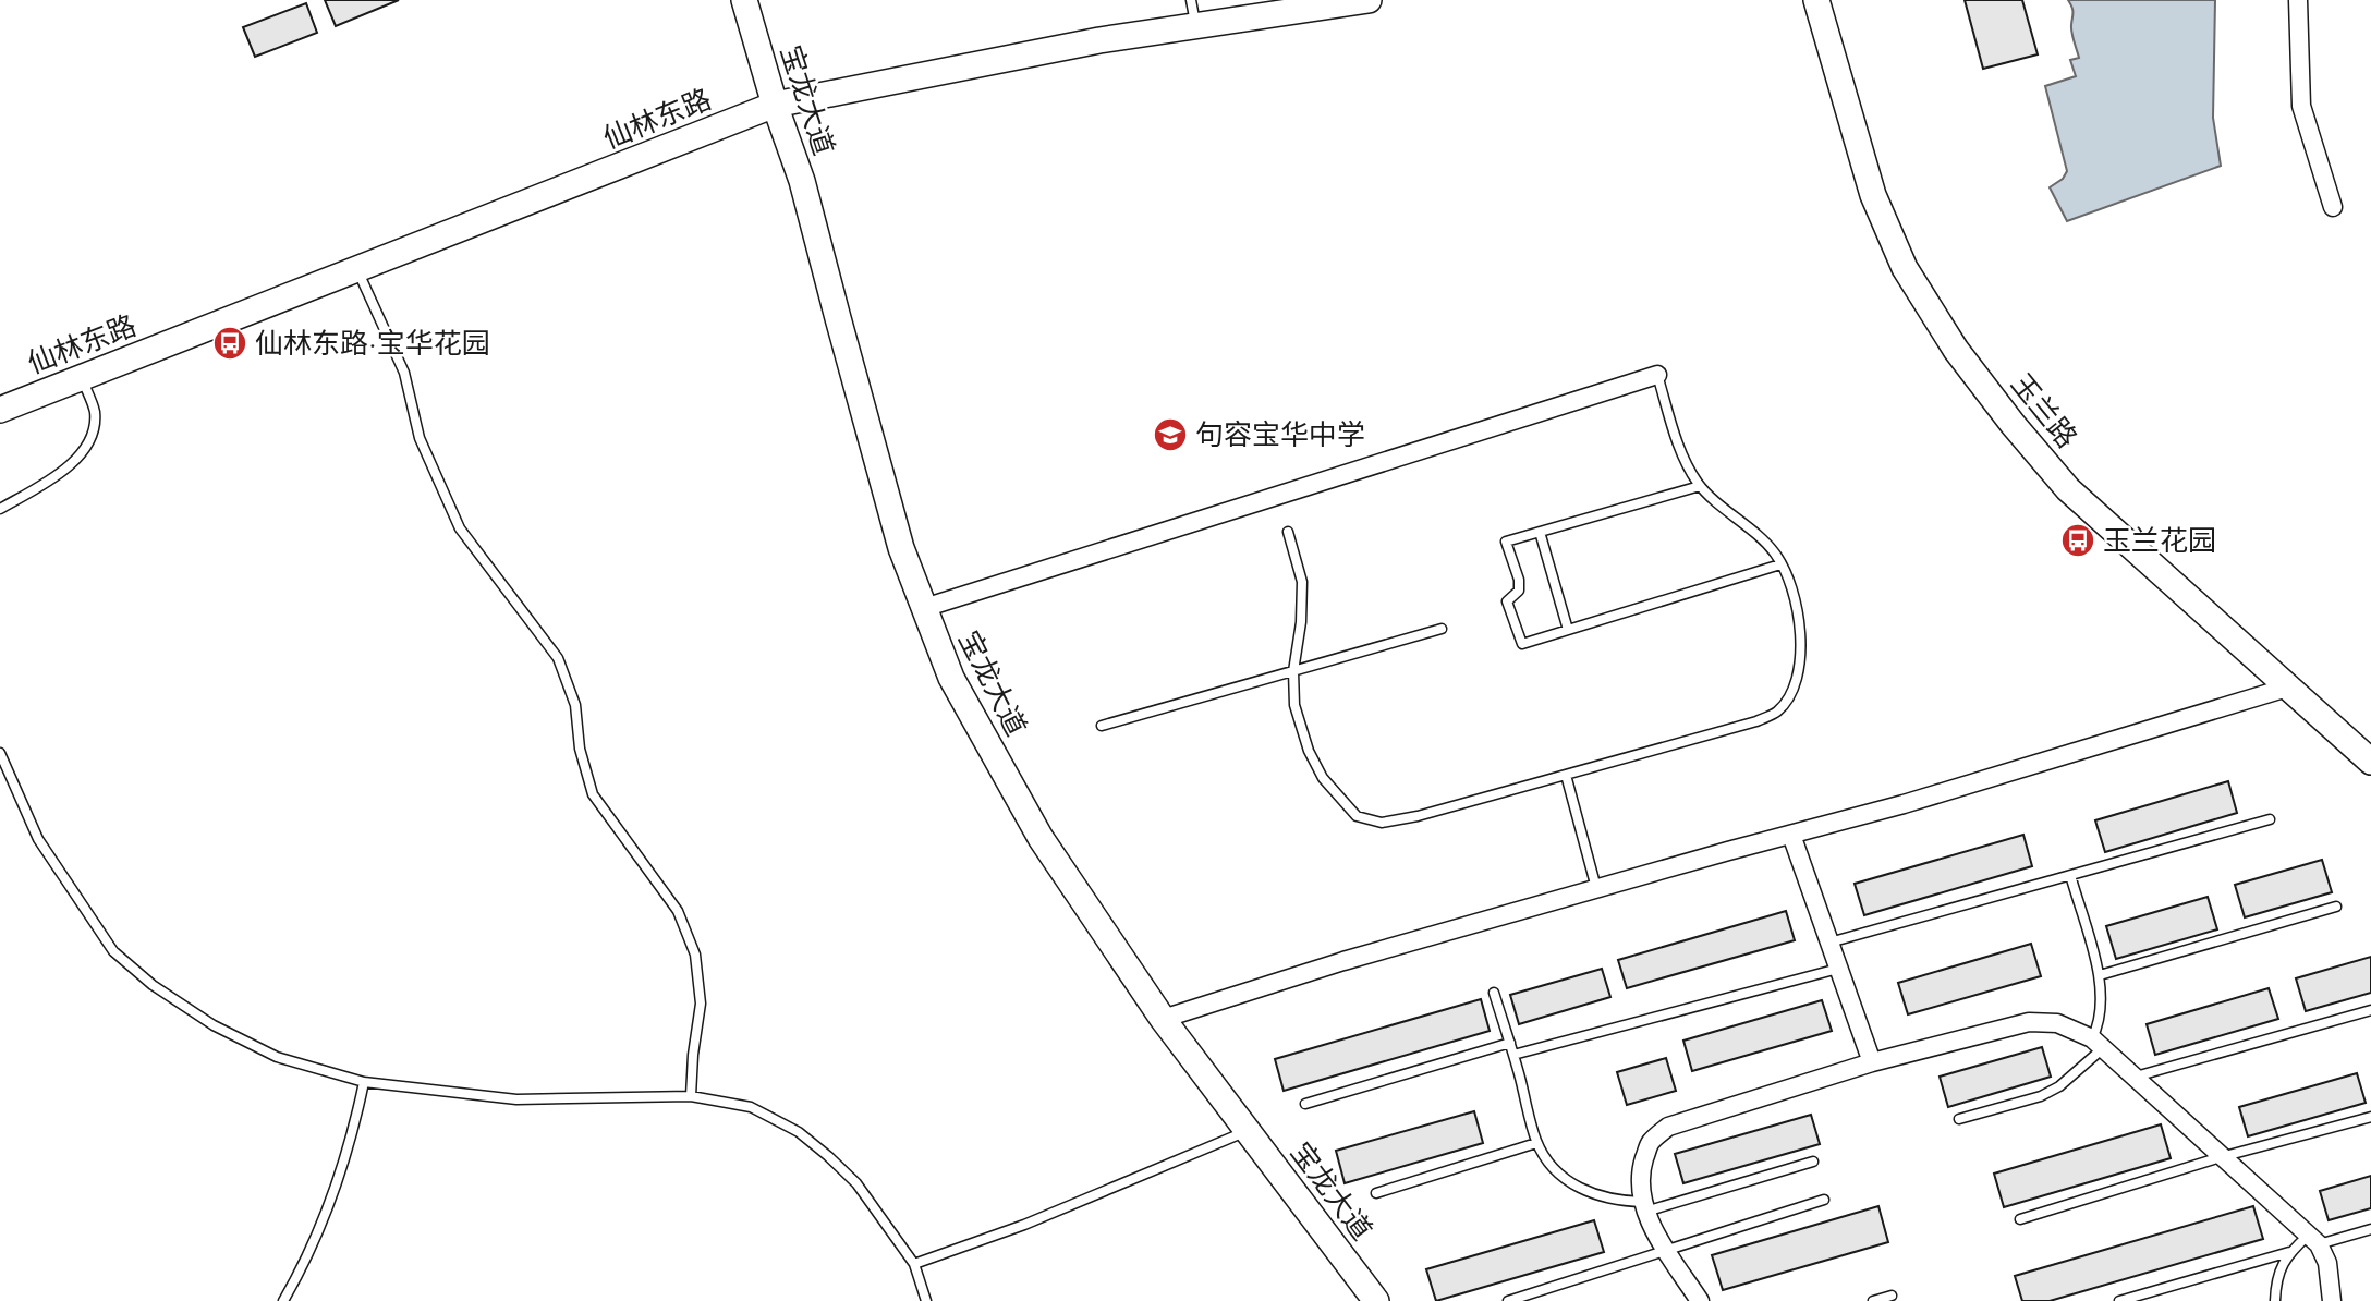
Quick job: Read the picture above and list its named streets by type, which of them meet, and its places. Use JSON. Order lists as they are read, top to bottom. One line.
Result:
{"streets":{"street":["宝龙大道","仙林东路","玉兰路"]},"crossings":[["宝龙大道","仙林东路"]],"places":{"bus stop":["仙林东路·宝华花园","玉兰花园"],"school or university":["句容宝华中学"]}}
